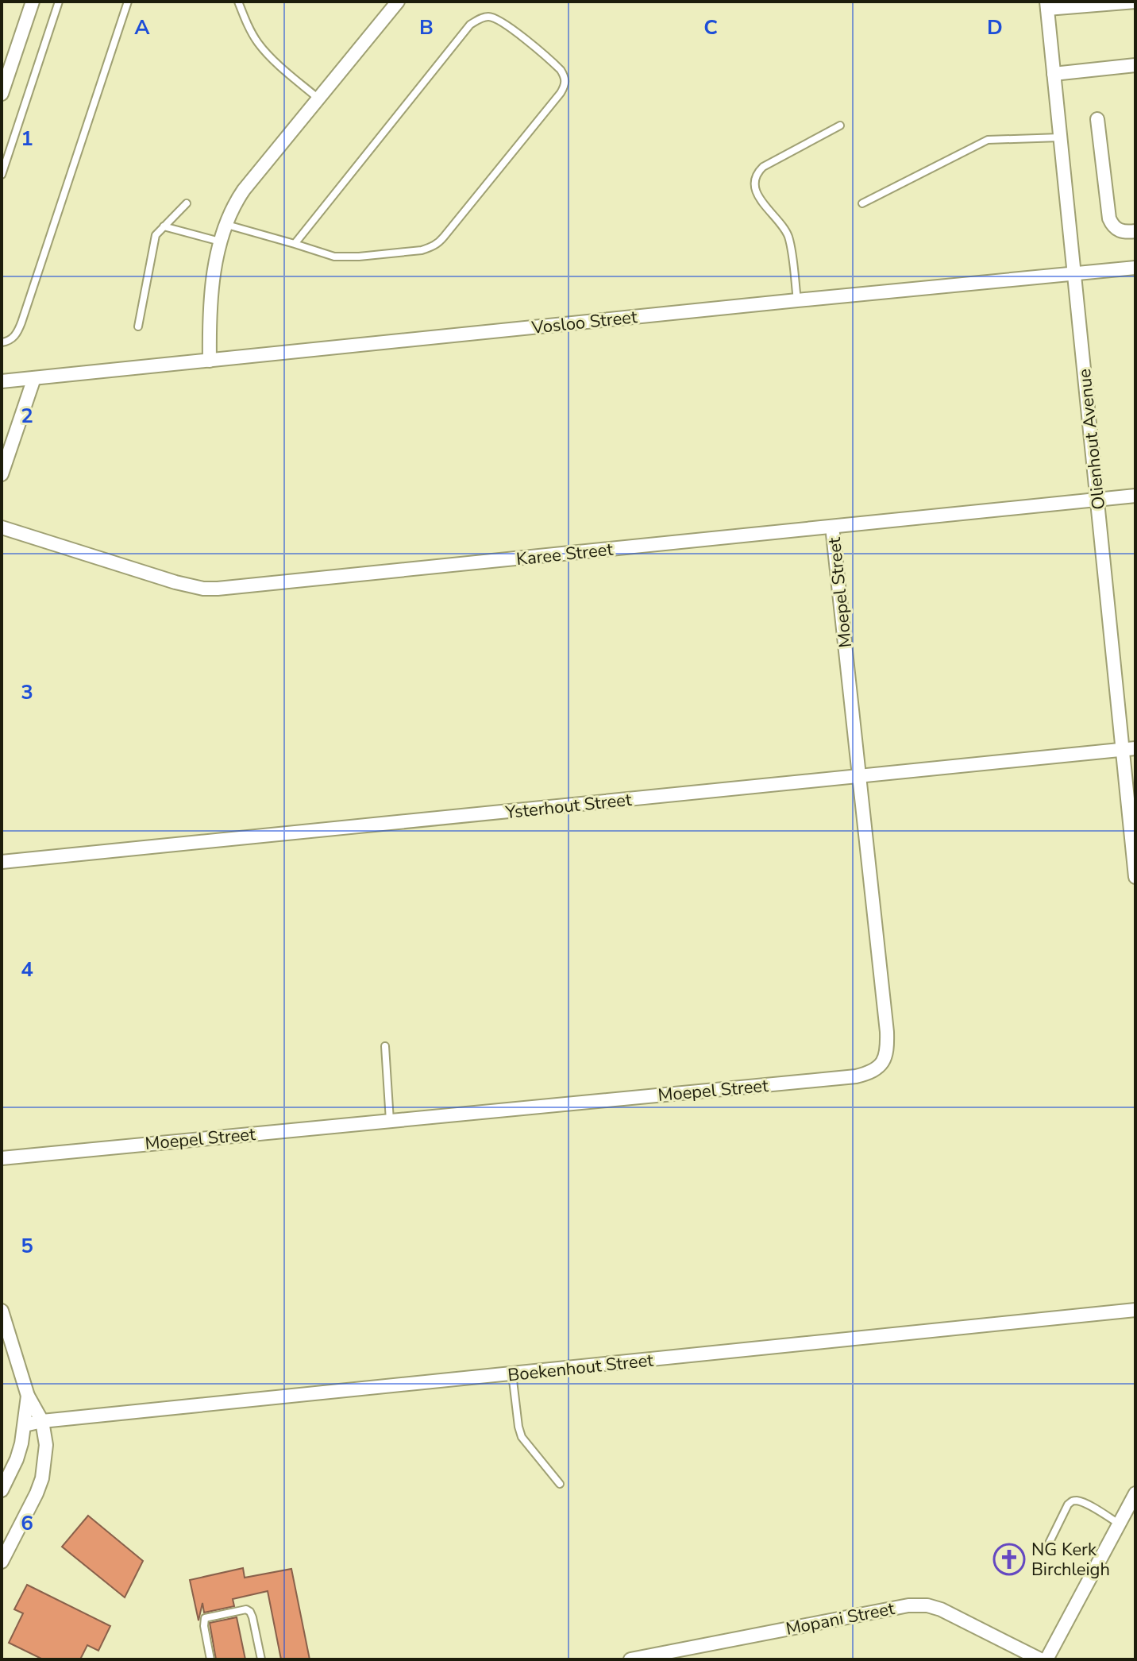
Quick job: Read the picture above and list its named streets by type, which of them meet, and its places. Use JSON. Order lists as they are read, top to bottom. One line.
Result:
{"streets":{"street":["Vosloo Street","Olienhout Avenue","Karee Street","Moepel Street","Ysterhout Street","Boekenhout Street","Mopani Street"]},"crossings":[["Vosloo Street","Olienhout Avenue"],["Olienhout Avenue","Karee Street"],["Olienhout Avenue","Ysterhout Street"],["Karee Street","Moepel Street"],["Moepel Street","Ysterhout Street"]],"places":{"church":["NG Kerk Birchleigh"]},"grid":{"columns":["A","B","C","D"],"rows":["1","2","3","4","5","6"]}}
